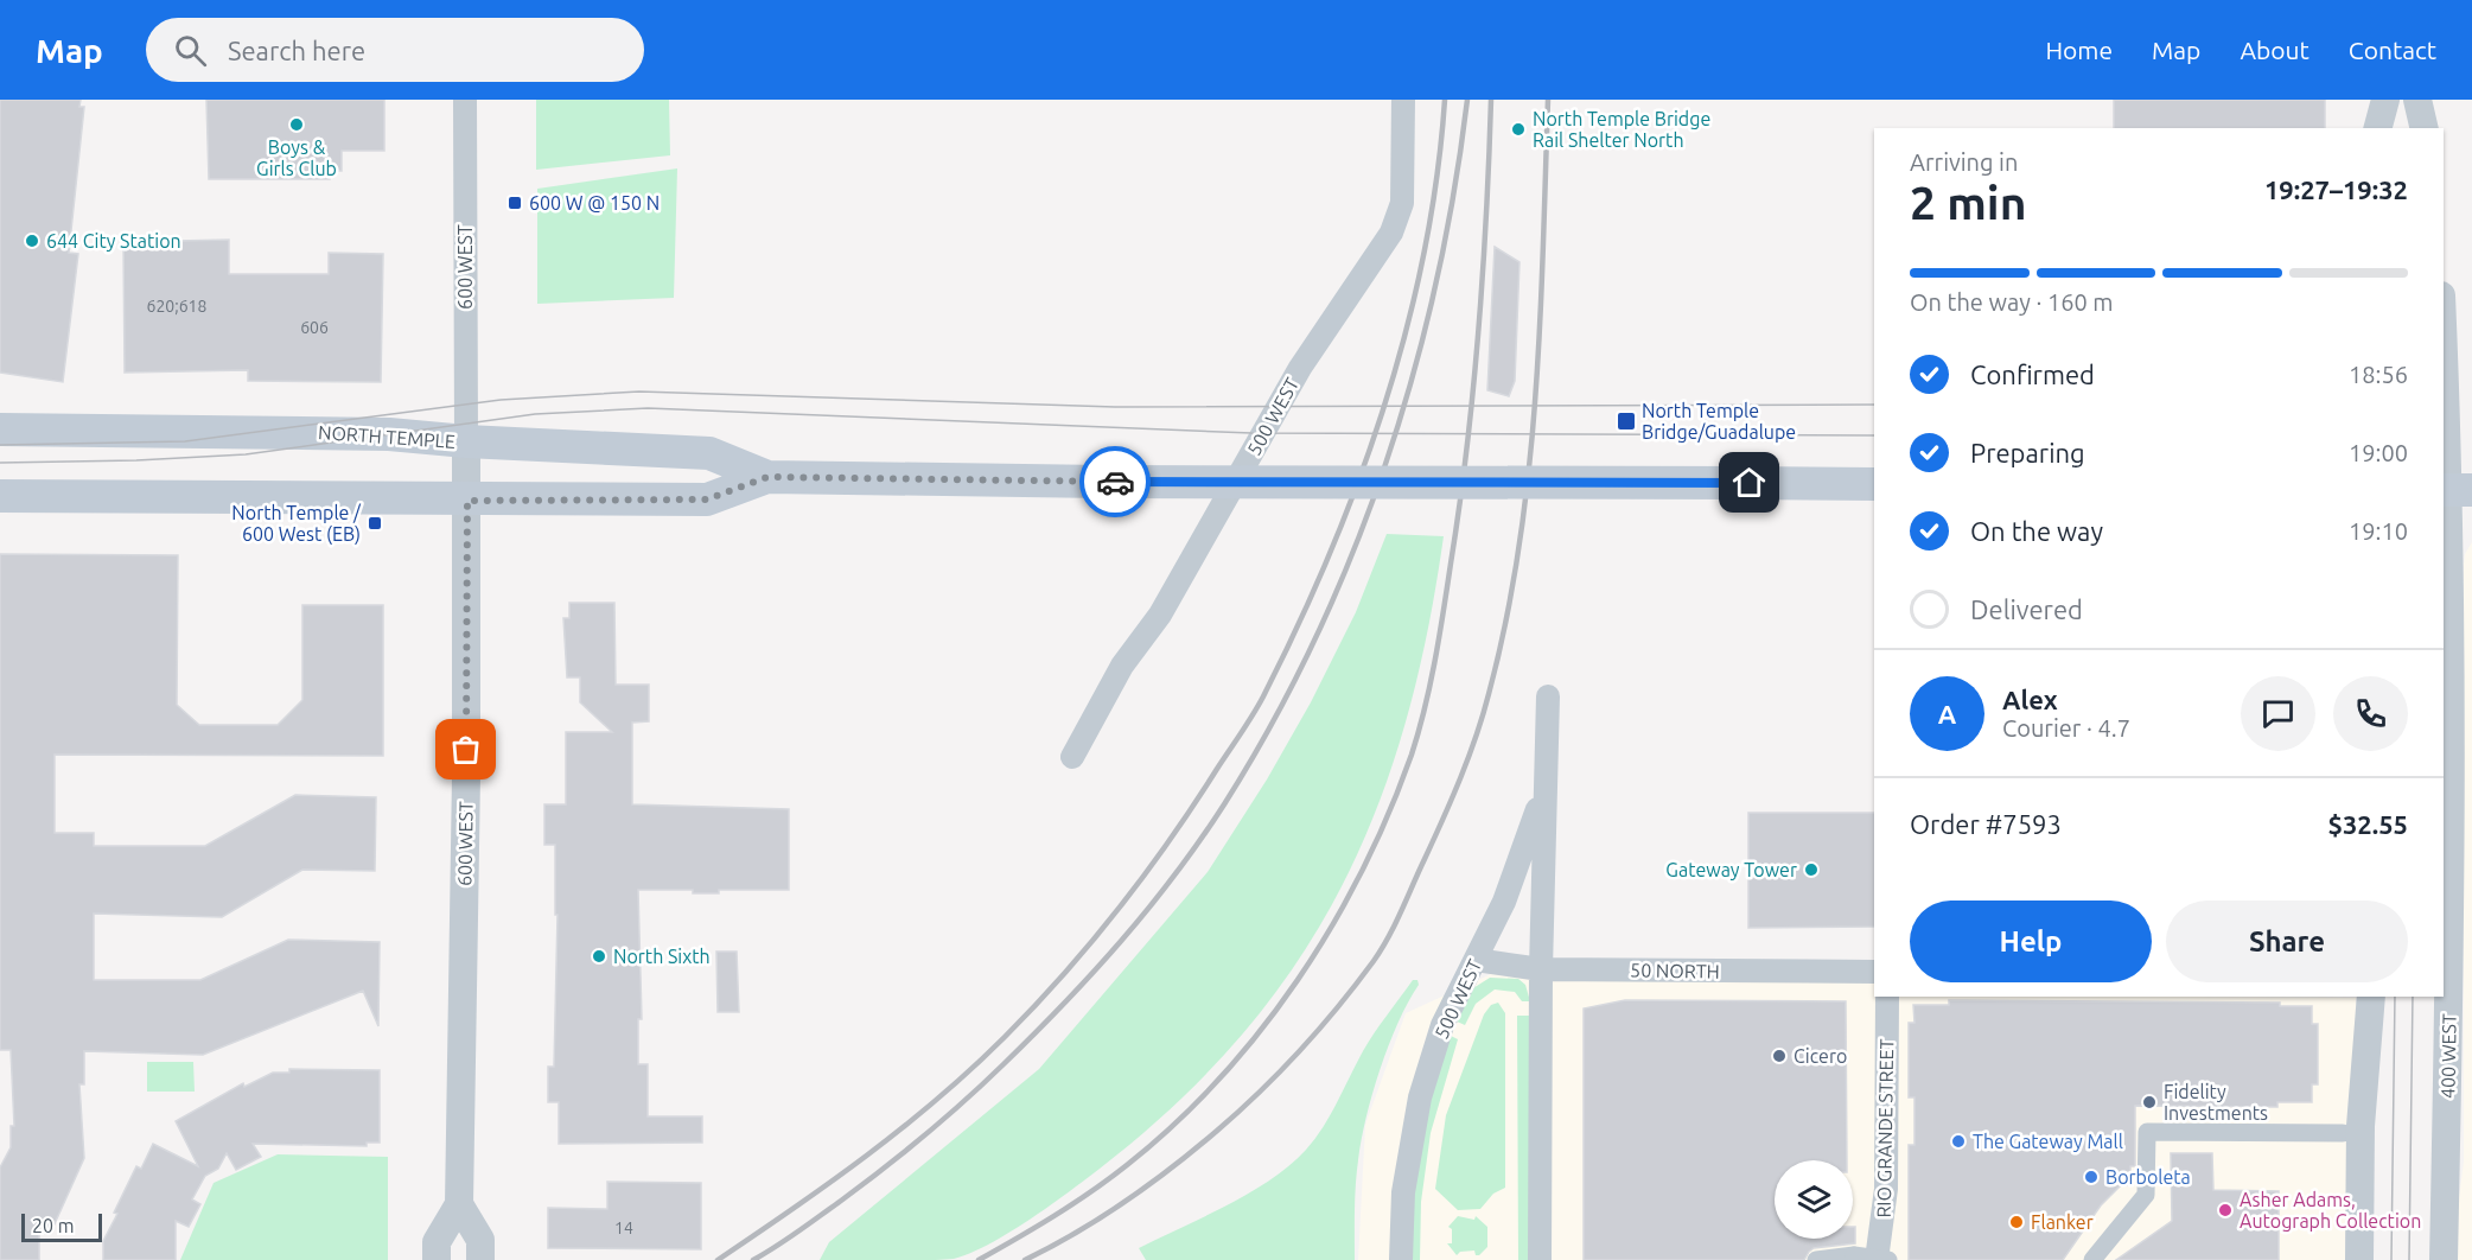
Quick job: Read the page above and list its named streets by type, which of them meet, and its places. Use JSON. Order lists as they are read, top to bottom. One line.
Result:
{"streets":{"main road":["NORTH TEMPLE"],"street":["600 WEST","500 WEST","50 NORTH","400 WEST","RIO GRANDE STREET"]},"crossings":[["600 WEST","NORTH TEMPLE"],["500 WEST","50 NORTH"]],"places":{"other":["Boys & Girls Club","North Temple Bridge Rail Shelter North","644 City Station","Gateway Tower","North Sixth","Cicero","Fidelity Investments","The Gateway Mall","Borboleta","Asher Adams, Autograph Collection","Flanker"],"transit":["600 W @ 150 N","North Temple Bridge/Guadalupe","North Temple / 600 West (EB)"]},"house_numbers":["620;618","606","14"],"scale_bar":"20 m","page":{"header":"Map","search":"Search here","nav":["Home","Map","About","Contact"],"heading":["2 min","Arriving in","19:27–19:32"],"panel":["Alex","Courier · 4.7","Order #7593","$32.55"],"bar":"On the way · 160 m","list":[["Confirmed","18:56"],["Preparing","19:00"],["On the way","19:10"],"Delivered"],"round":"A","buttons":["Help","Share"],"scale":"20 m"}}
